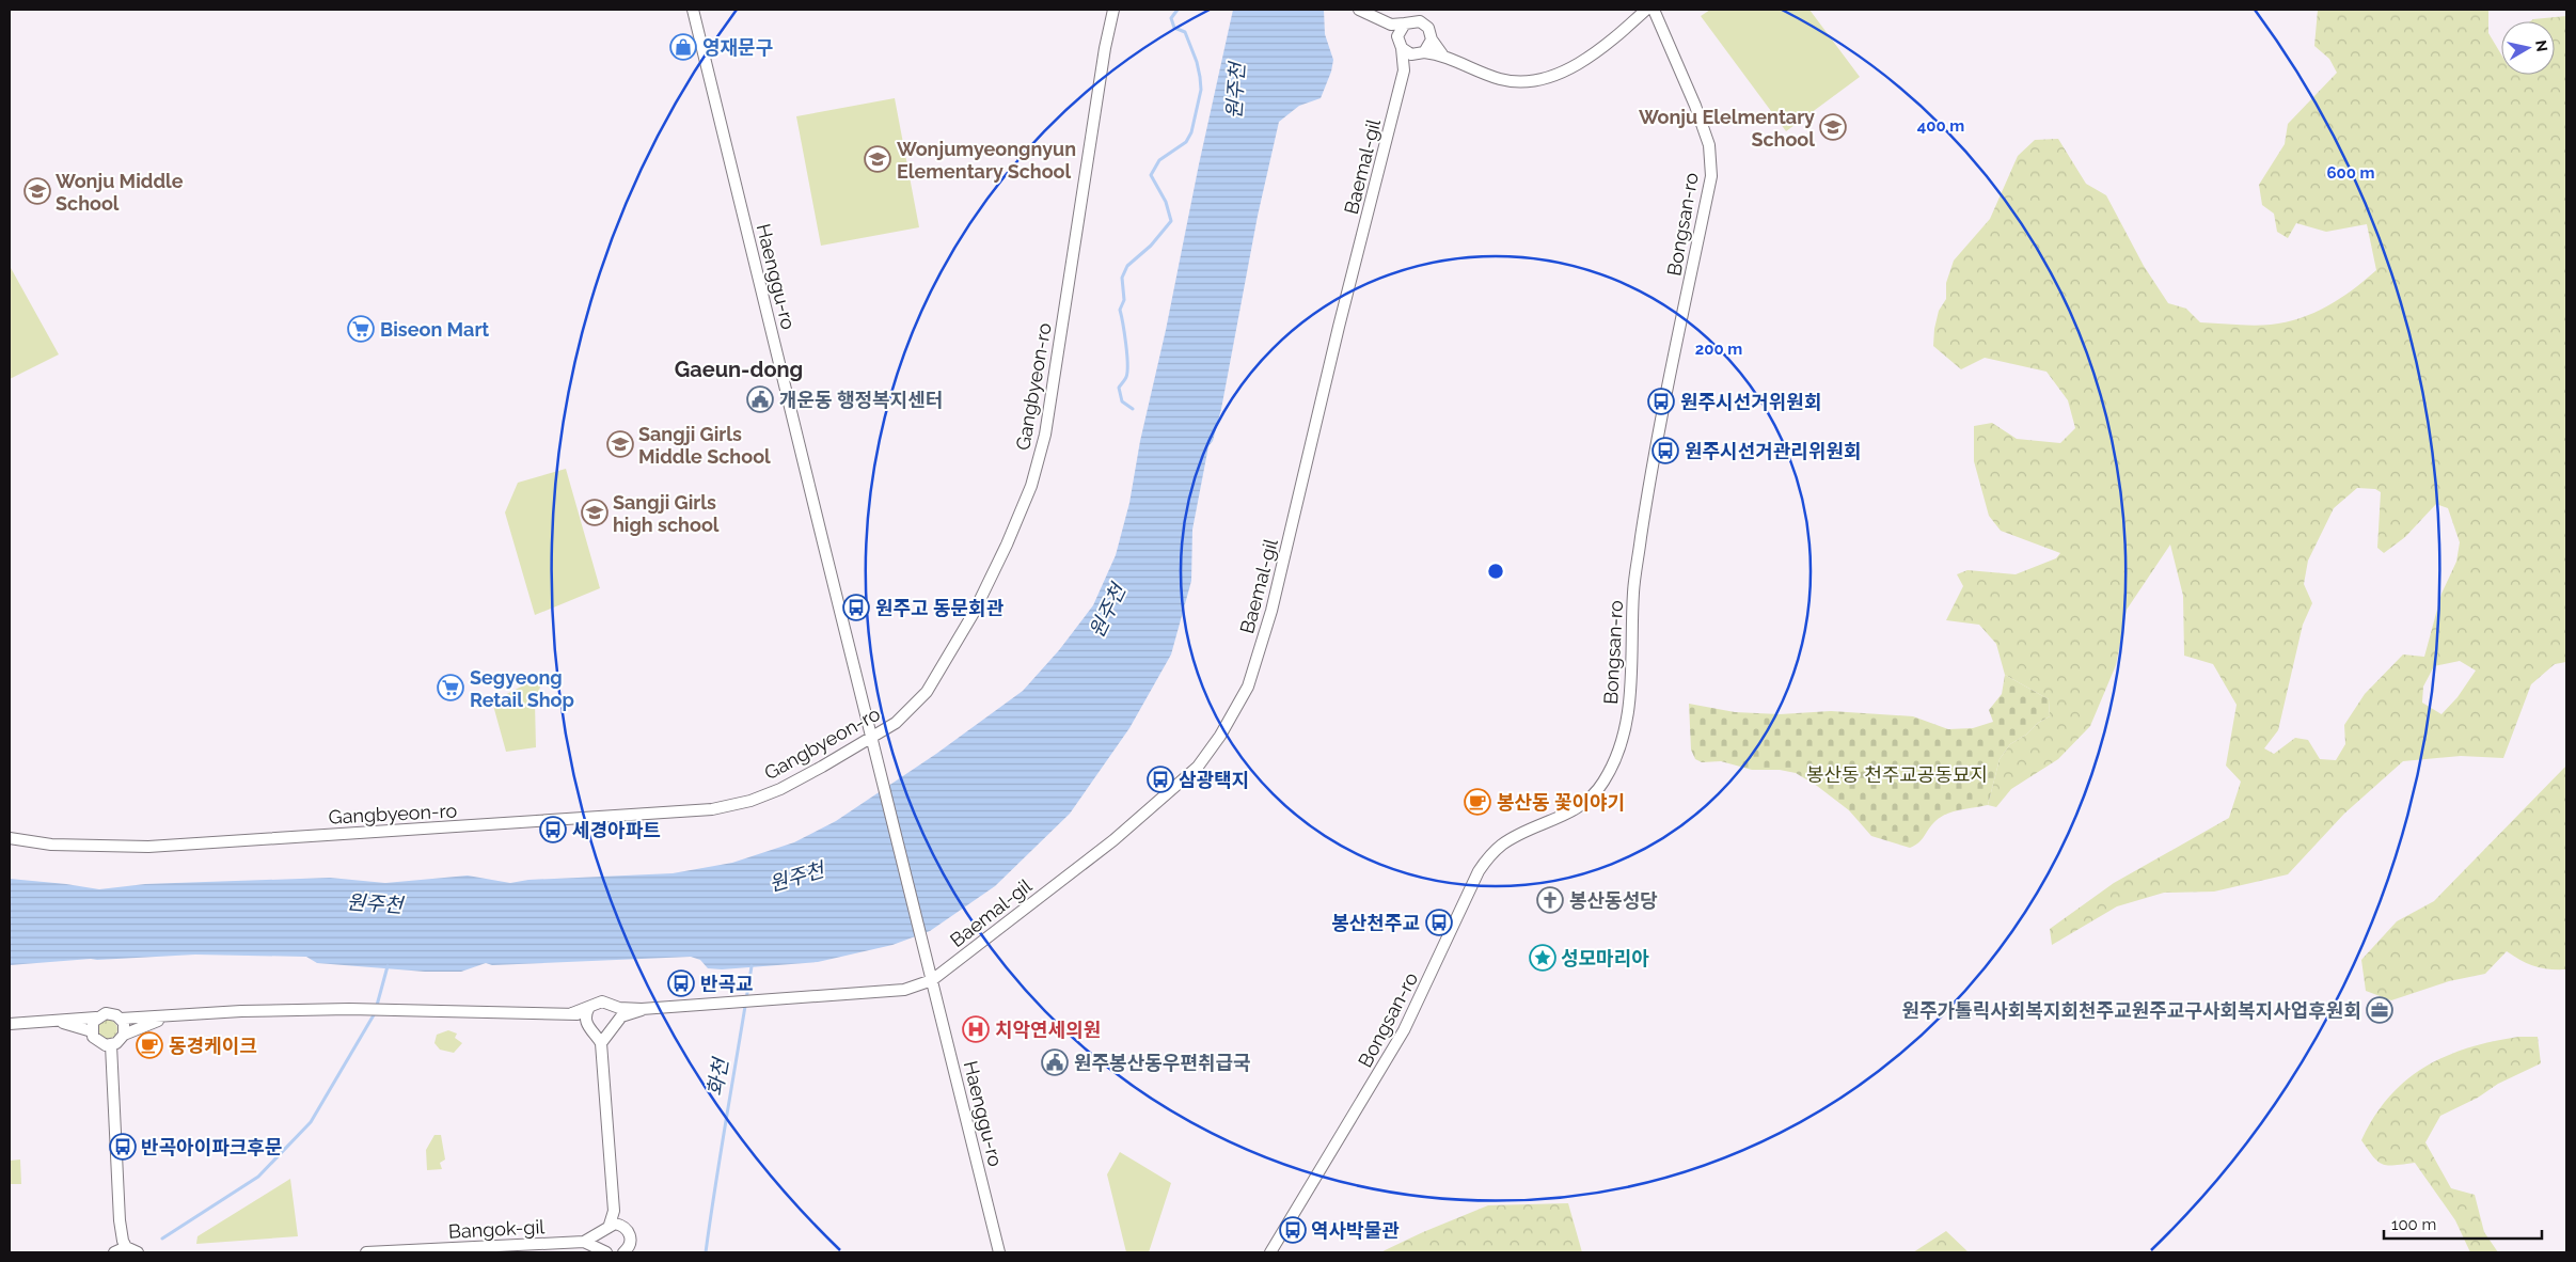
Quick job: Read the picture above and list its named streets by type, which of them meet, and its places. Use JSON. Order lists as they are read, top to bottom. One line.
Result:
{"streets":{"street":["Baemal-gil","Bongsan-ro","Haenggu-ro","Gangbyeon-ro","Bangok-gil"]},"crossings":[["Baemal-gil","Haenggu-ro"],["Haenggu-ro","Gangbyeon-ro"]],"districts":["Gaeun-dong"],"water":["원주천","화천"],"parks":["봉산동 천주교공동묘지"],"places":{"shop":["영재문구"],"school or university":["Wonju Elelmentary School","Wonjumyeongnyun Elementary School","Wonju Middle School","Sangji Girls Middle School","Sangji Girls high school"],"supermarket":["Biseon Mart","Segyeong Retail Shop"],"public building":["개운동 행정복지센터","원주봉산동우편취급국"],"bus stop":["원주시선거위원회","원주시선거관리위원회","원주고 동문회관","삼광택지","세경아파트","봉산천주교","반곡교","반곡아이파크후문","역사박물관"],"cafe":["봉산동 꽃이야기","동경케이크"],"church":["봉산동성당"],"place":["성모마리아"],"office":["원주가톨릭사회복지회천주교원주교구사회복지사업후원회"],"hospital":["치악연세의원"]},"scale_bar":"100 m","north":"right","rings":["400 m","600 m","200 m"]}
